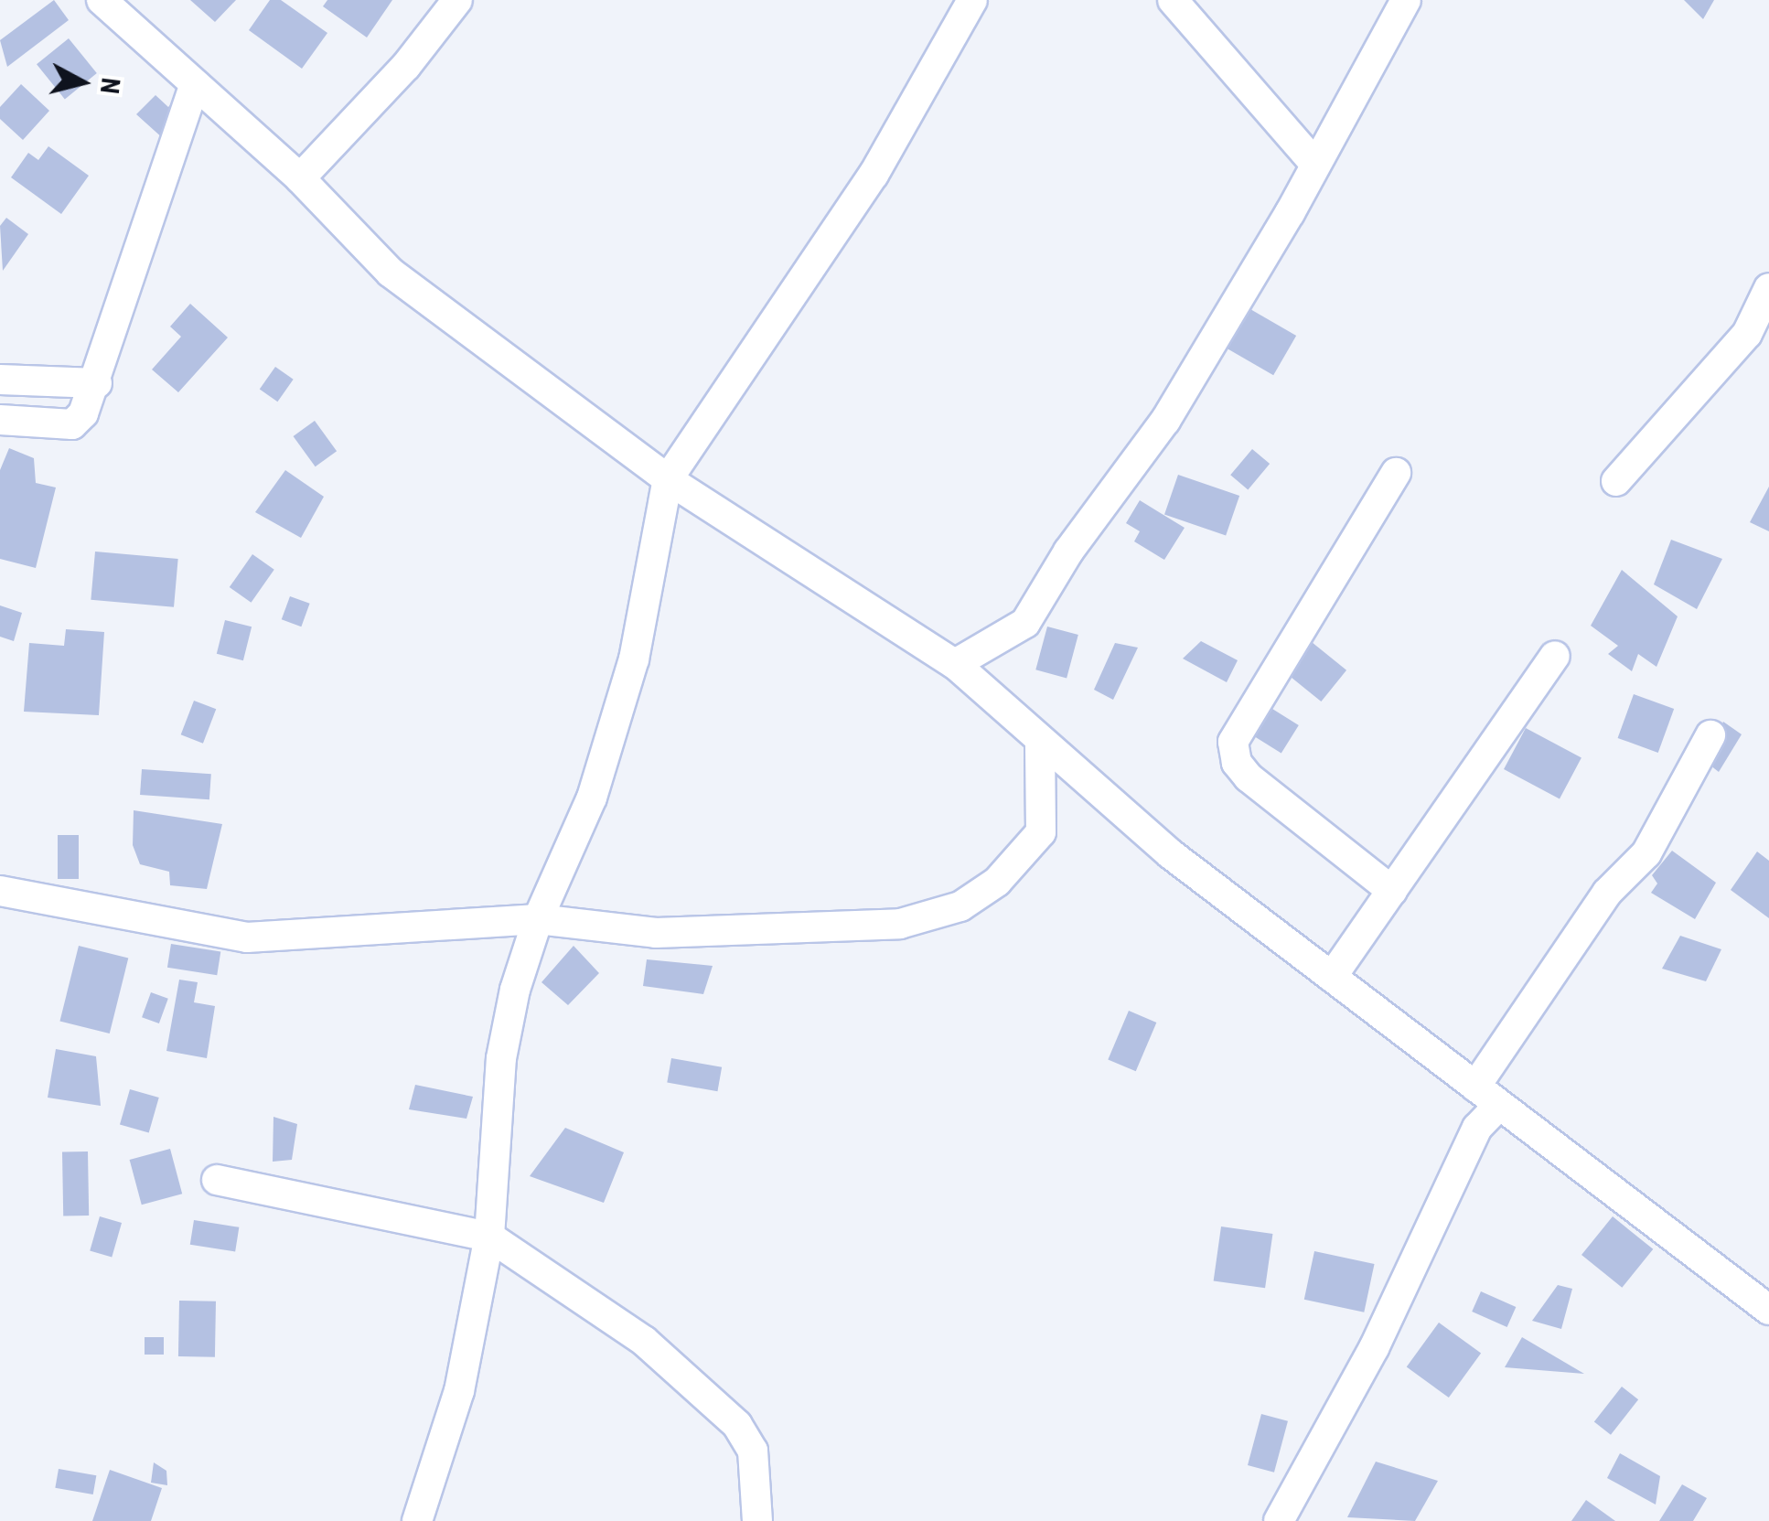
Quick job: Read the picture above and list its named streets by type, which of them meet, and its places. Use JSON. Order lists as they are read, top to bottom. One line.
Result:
{"north":"right"}
